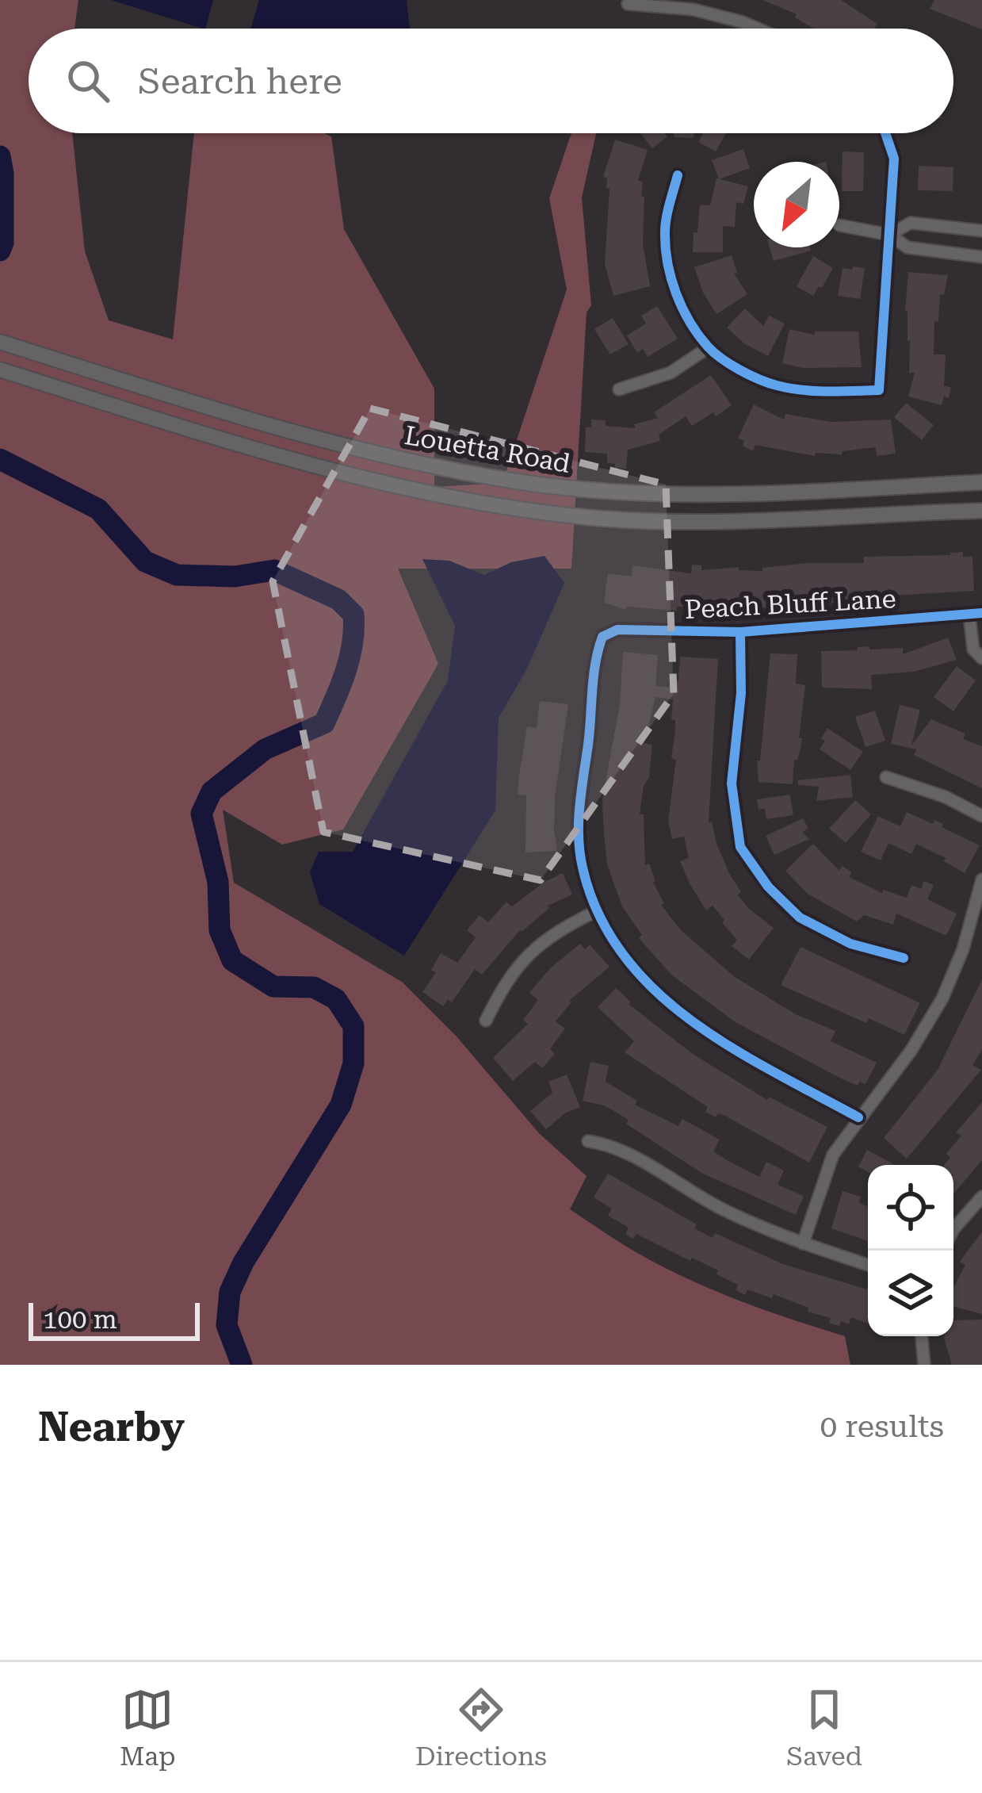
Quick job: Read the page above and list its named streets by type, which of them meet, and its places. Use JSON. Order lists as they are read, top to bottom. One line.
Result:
{"streets":{"main road":["Louetta Road"],"street":["Peach Bluff Lane"]},"scale_bar":"100 m","north":"bottom left","page":{"search":"Search here","scale":"100 m","heading":["Nearby","0 results"],"nav":["Map","Directions","Saved"]}}
